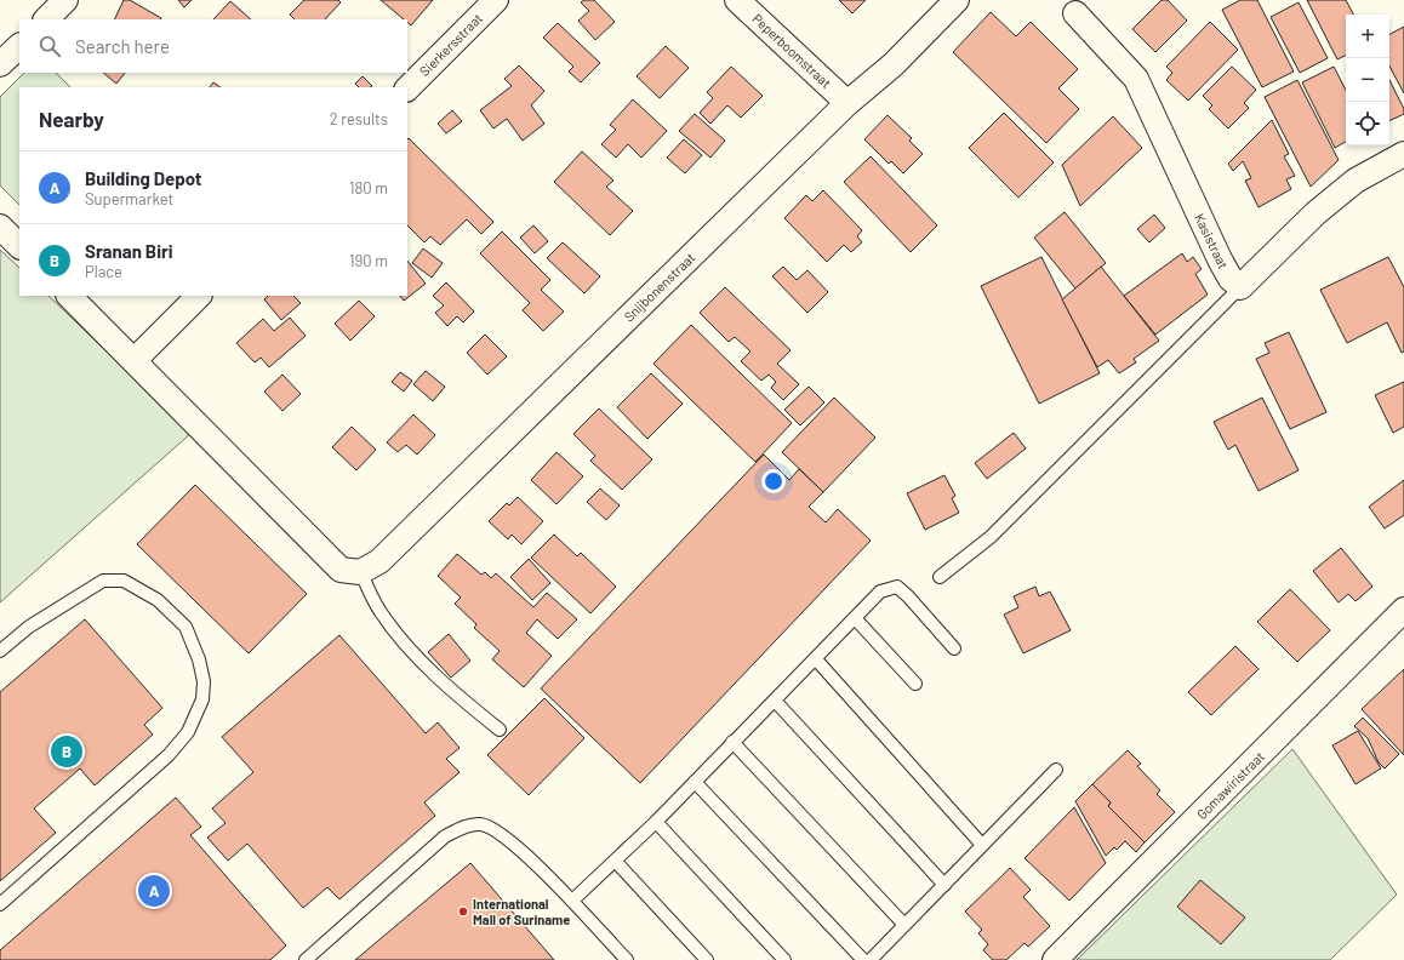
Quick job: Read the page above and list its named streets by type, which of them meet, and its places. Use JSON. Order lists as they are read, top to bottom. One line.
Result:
{"streets":{"street":["Sierkersstraat","Peperboomstraat","Kasistraat","Snijbonenstraat","Gomawiristraat"]},"crossings":[["Peperboomstraat","Snijbonenstraat"]],"places":["International Mall of Suriname"],"page":{"map_buttons":["+","−"],"search":"Search here","heading":["Nearby","2 results"],"list":[{"mark":"A","name":"Building Depot","note":"Supermarket","value":"180 m"},{"mark":"B","name":"Sranan Biri","note":"Place","value":"190 m"}],"pins":["B","A"]}}
